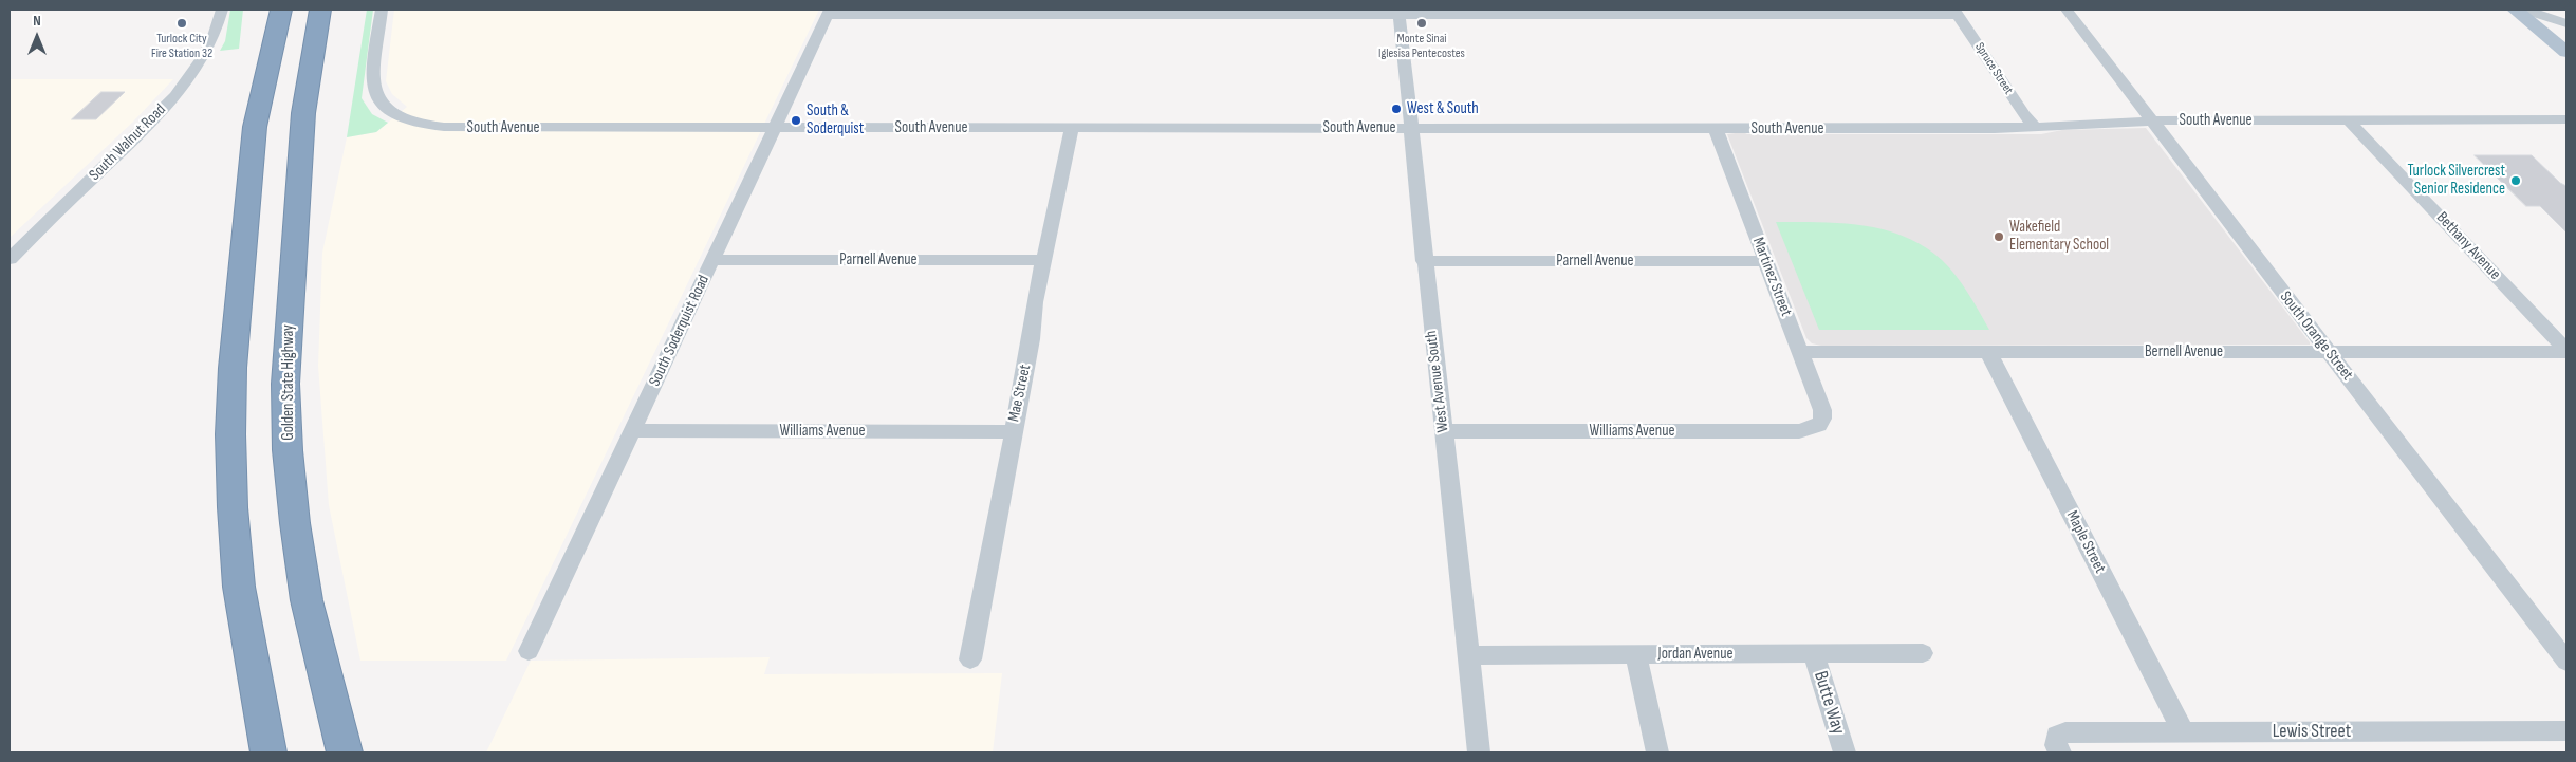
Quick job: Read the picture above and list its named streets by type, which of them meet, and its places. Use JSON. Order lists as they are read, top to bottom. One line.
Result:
{"streets":{"highway":["Golden State Highway"],"street":["Spruce Street","South Avenue","South Walnut Road","Bethany Avenue","Parnell Avenue","Martinez Street","South Soderquist Road","South Orange Street","Bernell Avenue","West Avenue South","Mae Street","Williams Avenue","Maple Street","Jordan Avenue","Butte Way","Lewis Street"]},"crossings":[["Spruce Street","South Avenue"],["South Avenue","Bethany Avenue"],["South Avenue","Martinez Street"],["South Avenue","South Soderquist Road"],["South Avenue","South Orange Street"],["South Avenue","West Avenue South"],["South Avenue","Mae Street"],["Bethany Avenue","Bernell Avenue"],["Parnell Avenue","Martinez Street"],["Parnell Avenue","South Soderquist Road"],["Parnell Avenue","West Avenue South"],["Parnell Avenue","Mae Street"],["Martinez Street","Bernell Avenue"],["Martinez Street","Williams Avenue"],["South Soderquist Road","Williams Avenue"],["South Orange Street","Bernell Avenue"],["Bernell Avenue","Maple Street"],["West Avenue South","Williams Avenue"],["West Avenue South","Jordan Avenue"],["Mae Street","Williams Avenue"],["Maple Street","Lewis Street"],["Jordan Avenue","Butte Way"]],"places":["Turlock City Fire Station 32","Monte Sinai Iglesisa Pentecostes","West & South","South & Soderquist","Turlock Silvercrest Senior Residence","Wakefield Elementary School"],"north":"top"}
